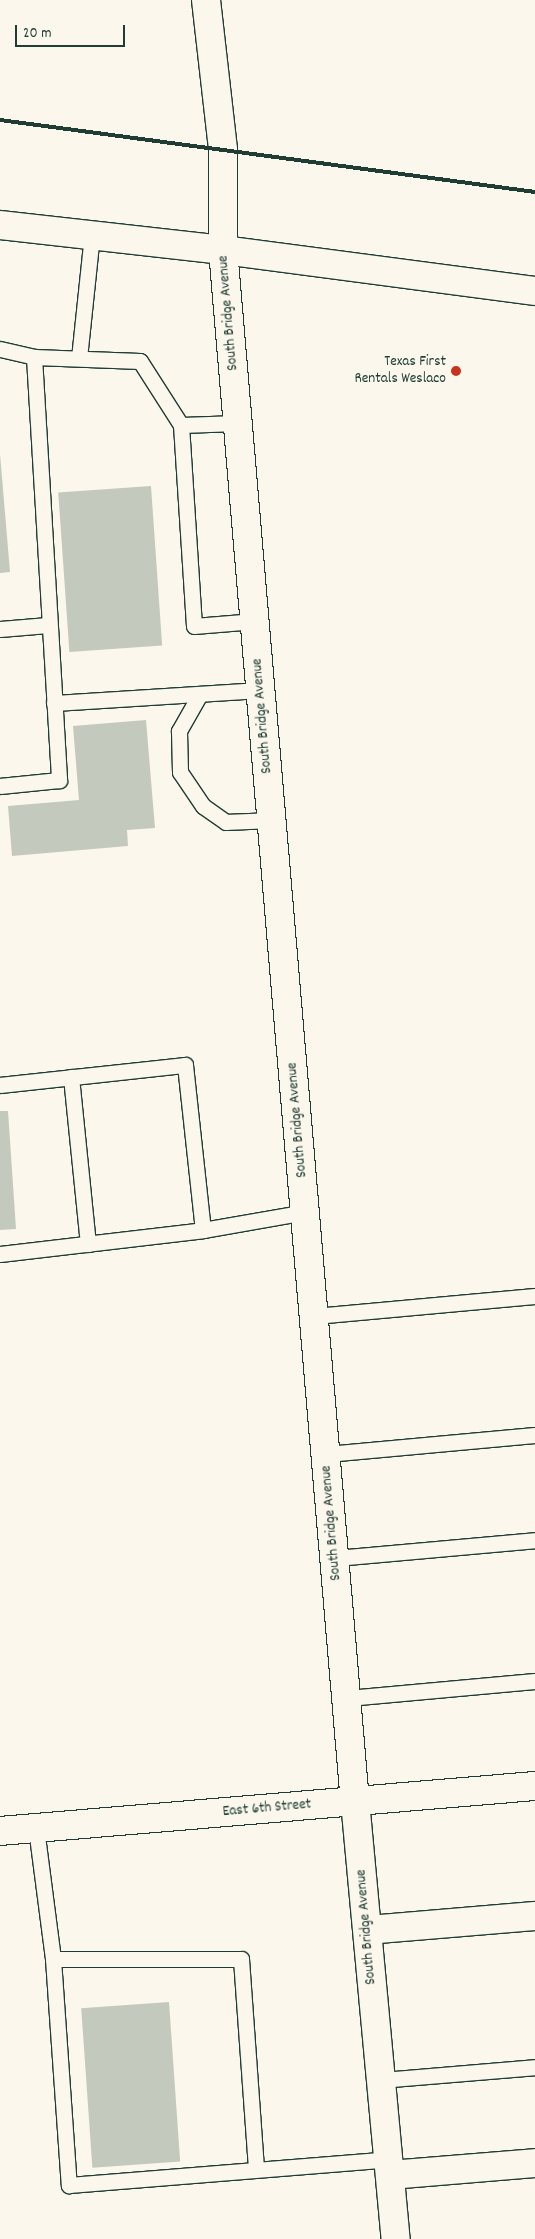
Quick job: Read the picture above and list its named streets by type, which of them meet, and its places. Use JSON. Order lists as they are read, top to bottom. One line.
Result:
{"streets":{"street":["South Bridge Avenue","East 6th Street"]},"crossings":[["South Bridge Avenue","East 6th Street"]],"places":["Texas First Rentals Weslaco"],"scale_bar":"20 m"}
